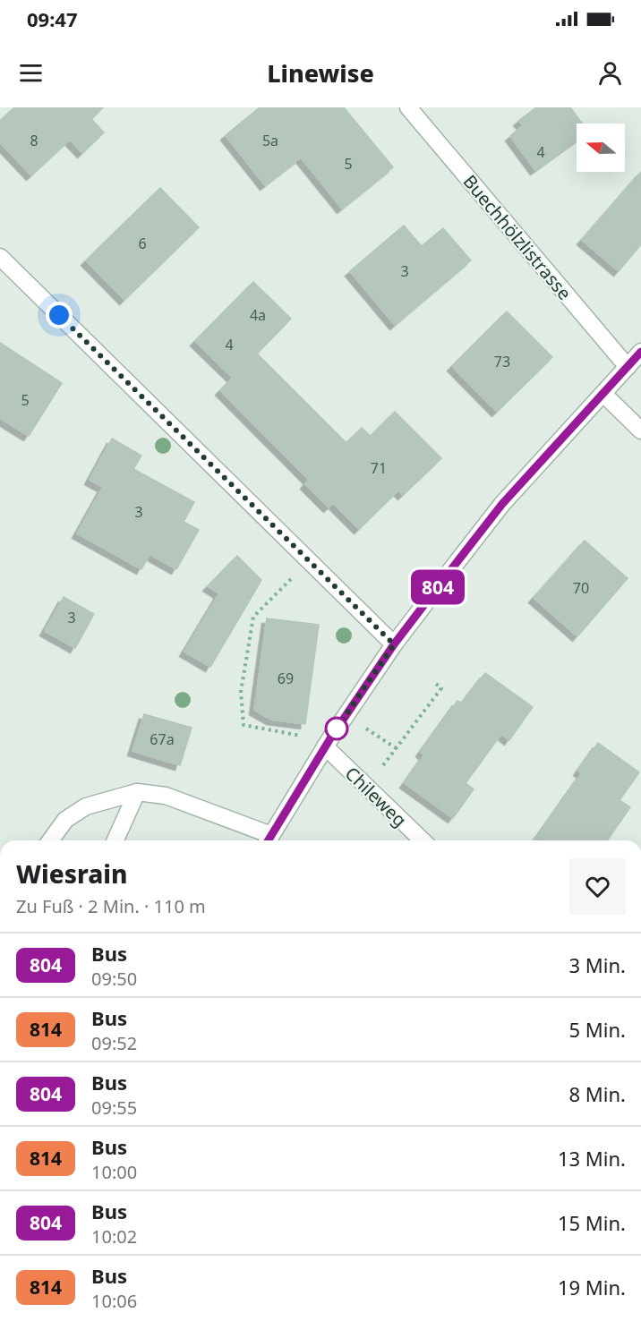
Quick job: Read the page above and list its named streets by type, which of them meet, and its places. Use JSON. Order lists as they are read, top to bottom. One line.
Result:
{"streets":{"street":["Buechhölzlistrasse","Chileweg"]},"lines":["bus line 804"],"house_numbers":["8","5a","4","5","6","3","4a","4","73","5","71","3","70","3","69","67a"],"north":"left","page":{"status":"09:47","header":"Linewise","on_map":"804","heading":["Wiesrain","Zu Fuß · 2 Min. · 110 m"],"list":[{"mark":"804","name":"Bus","note":"09:50","value":"3 Min."},{"mark":"814","name":"Bus","note":"09:52","value":"5 Min."},{"mark":"804","name":"Bus","note":"09:55","value":"8 Min."},{"mark":"814","name":"Bus","note":"10:00","value":"13 Min."},{"mark":"804","name":"Bus","note":"10:02","value":"15 Min."},{"mark":"814","name":"Bus","note":"10:06","value":"19 Min."}]}}
